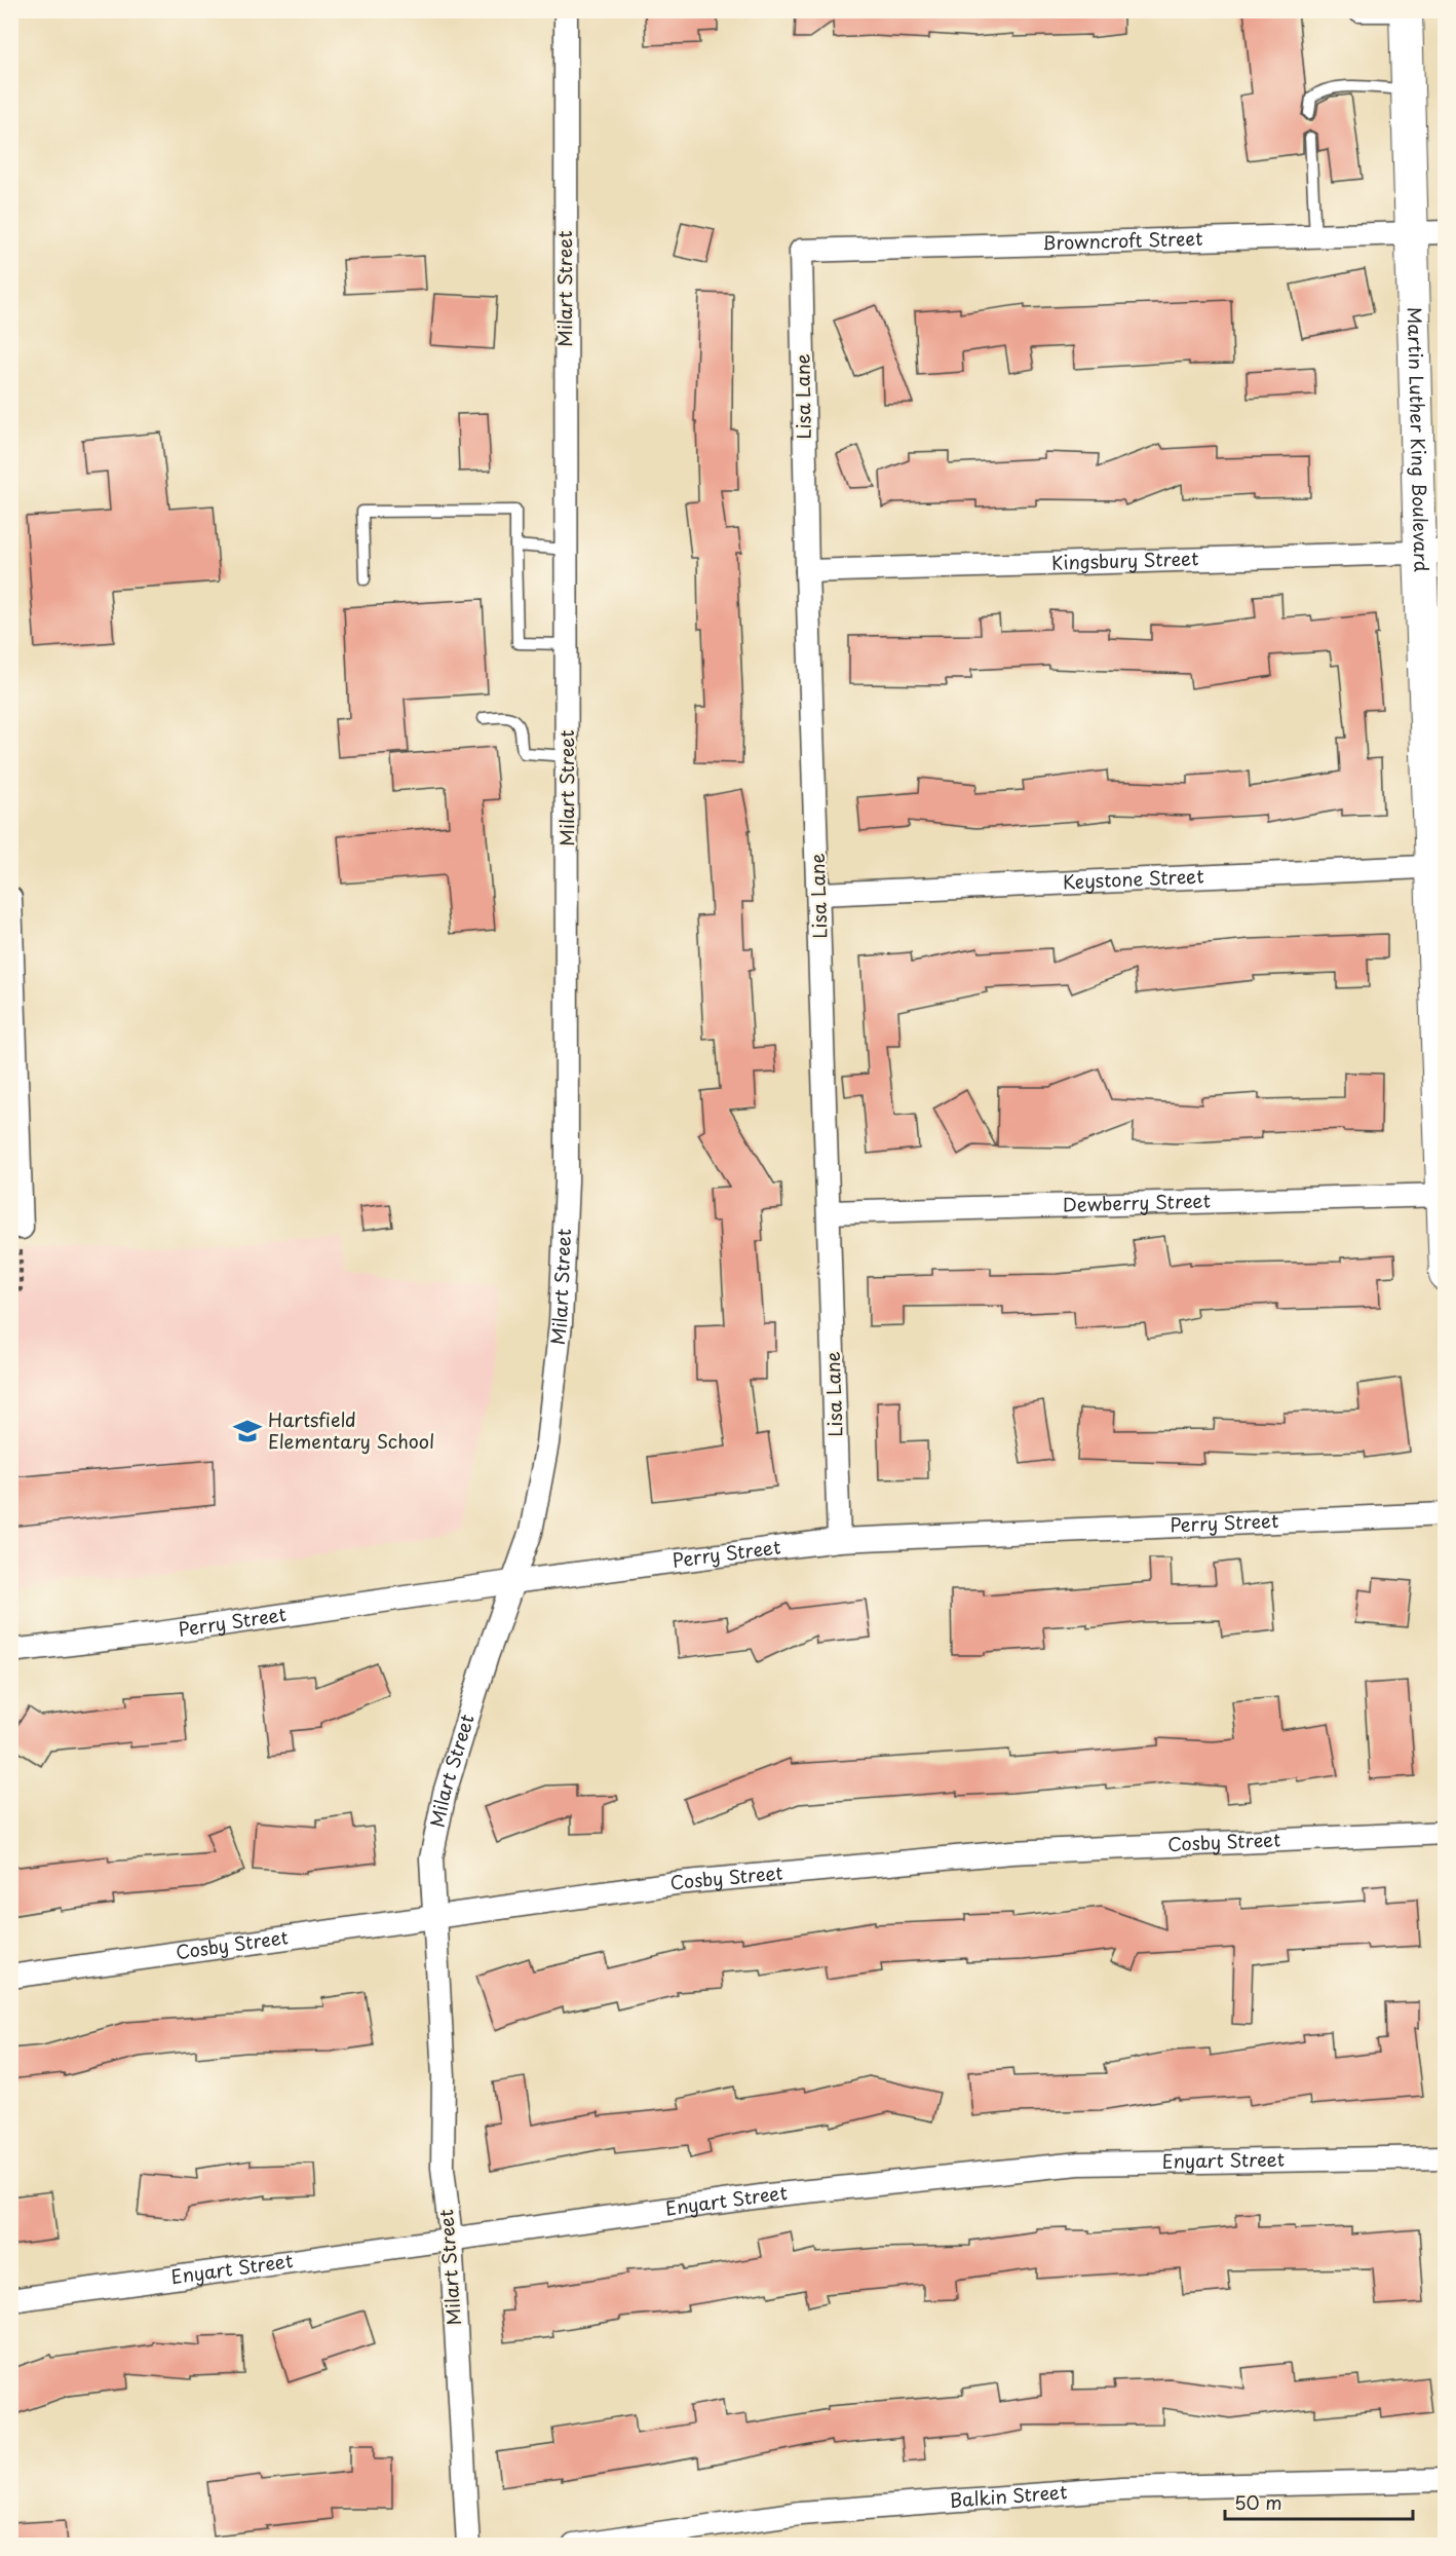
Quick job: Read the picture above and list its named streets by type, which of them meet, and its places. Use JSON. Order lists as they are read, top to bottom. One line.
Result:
{"streets":{"main road":["Martin Luther King Boulevard"],"street":["Browncroft Street","Milart Street","Lisa Lane","Kingsbury Street","Keystone Street","Dewberry Street","Perry Street","Cosby Street","Enyart Street","Balkin Street"]},"crossings":[["Browncroft Street","Lisa Lane"],["Browncroft Street","Martin Luther King Boulevard"],["Milart Street","Perry Street"],["Milart Street","Cosby Street"],["Milart Street","Enyart Street"],["Lisa Lane","Kingsbury Street"],["Lisa Lane","Keystone Street"],["Lisa Lane","Dewberry Street"],["Lisa Lane","Perry Street"],["Martin Luther King Boulevard","Kingsbury Street"],["Martin Luther King Boulevard","Keystone Street"],["Martin Luther King Boulevard","Dewberry Street"]],"places":{"school or university":["Hartsfield Elementary School"]},"scale_bar":"50 m"}
